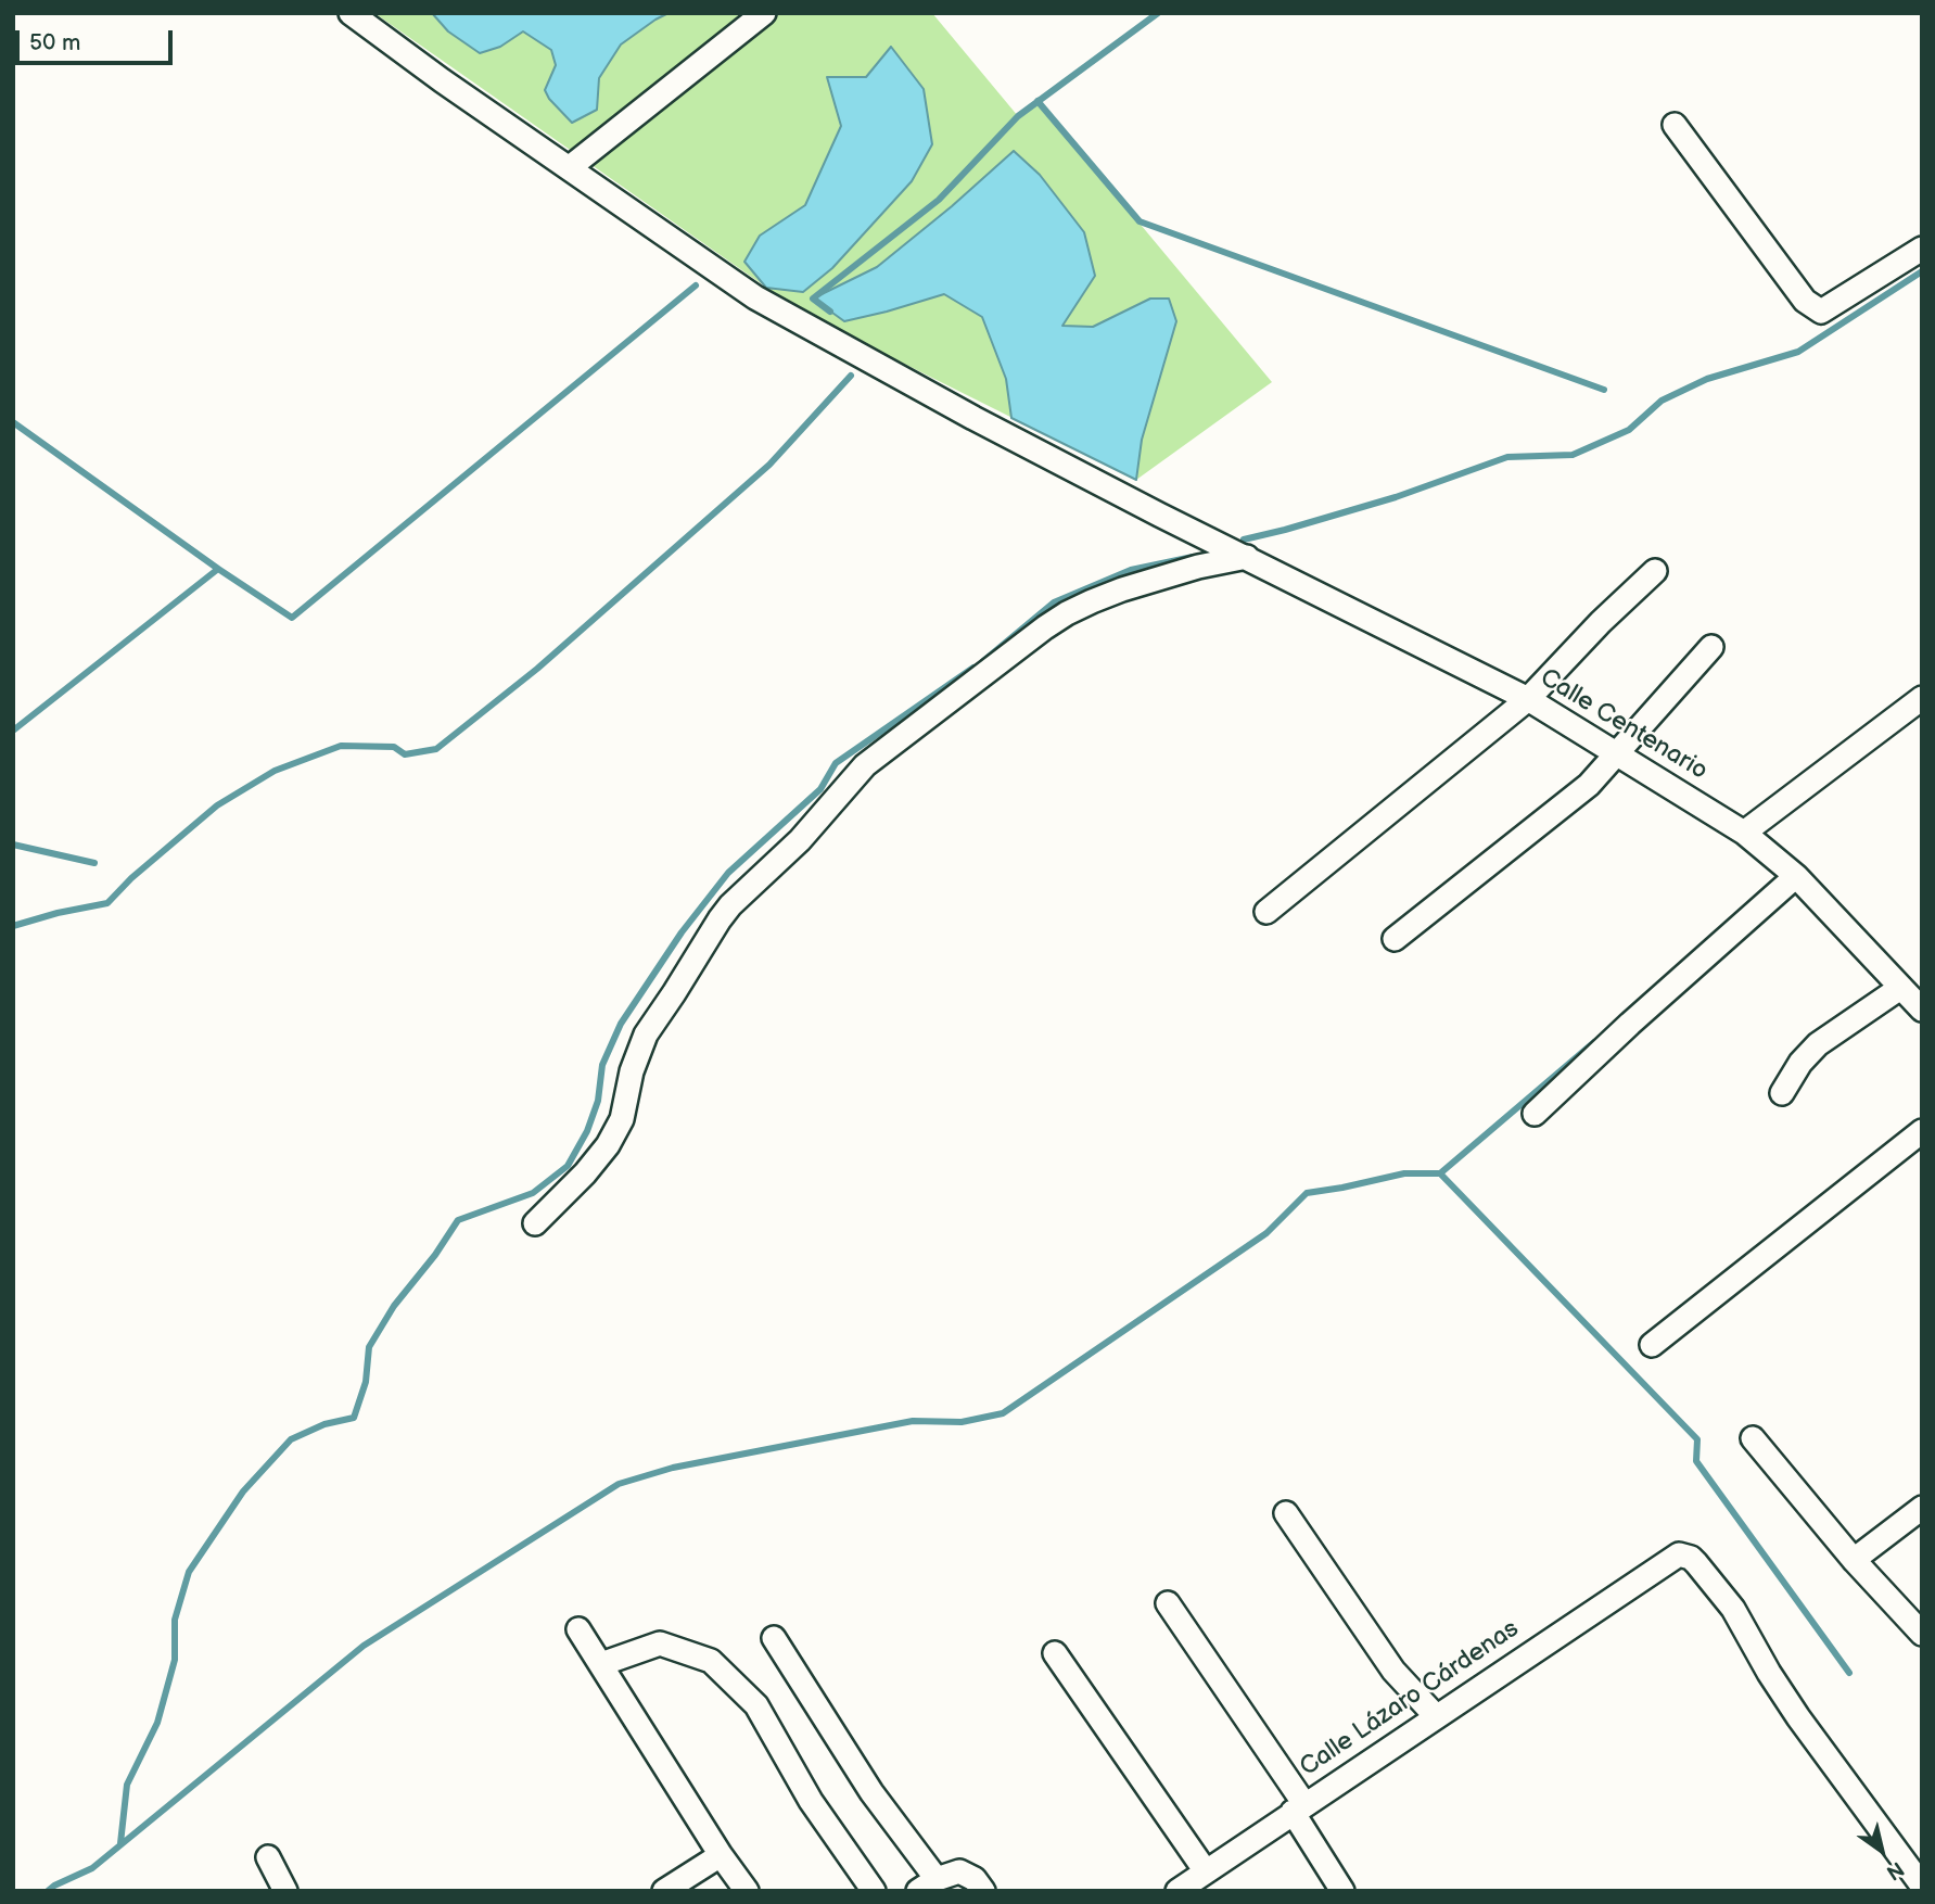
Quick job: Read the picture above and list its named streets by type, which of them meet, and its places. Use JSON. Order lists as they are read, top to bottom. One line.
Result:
{"streets":{"street":["Calle Centenario","Calle Lázaro Cárdenas"]},"scale_bar":"50 m","north":"bottom right"}
